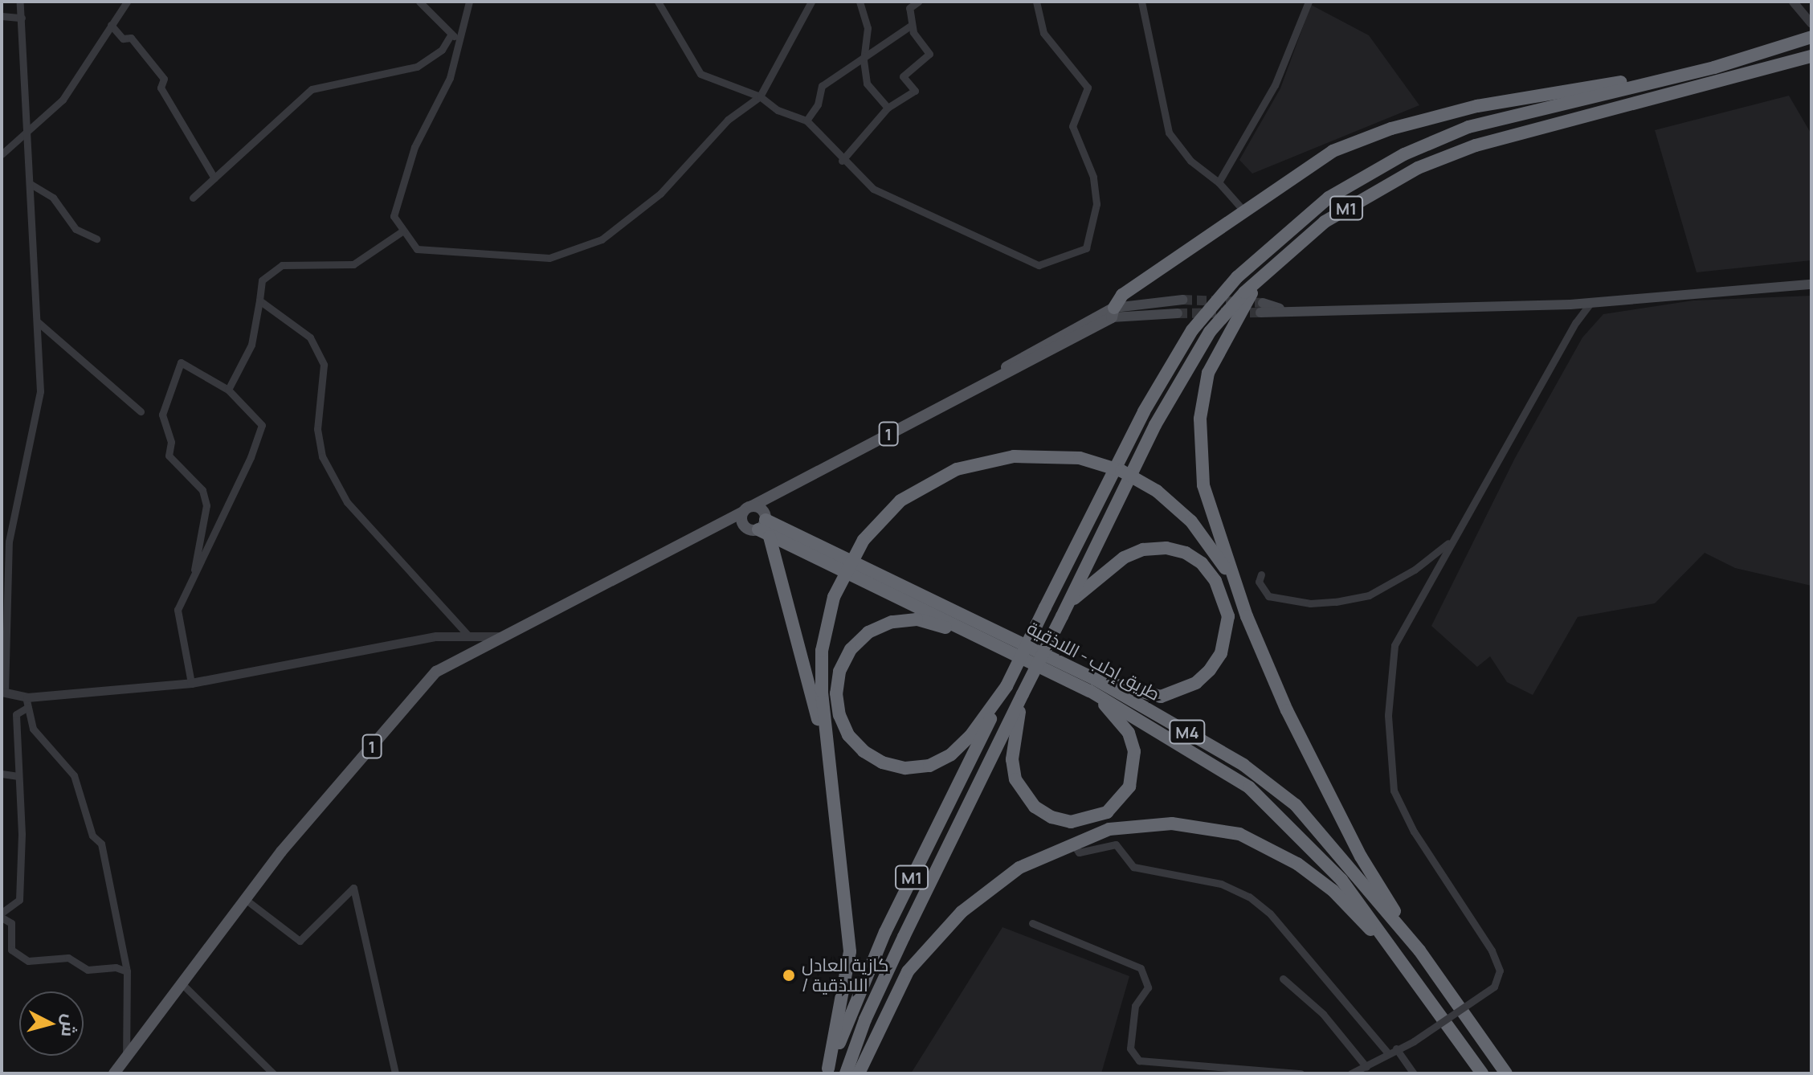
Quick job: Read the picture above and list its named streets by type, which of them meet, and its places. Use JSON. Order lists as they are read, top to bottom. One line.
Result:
{"streets":{"highway":["M1","طريق إدلب - اللاذقية","M4"],"main road":["1"]},"crossings":[["1","طريق إدلب - اللاذقية"]],"places":["كازية العادل / اللاذقية"],"north":"right"}
